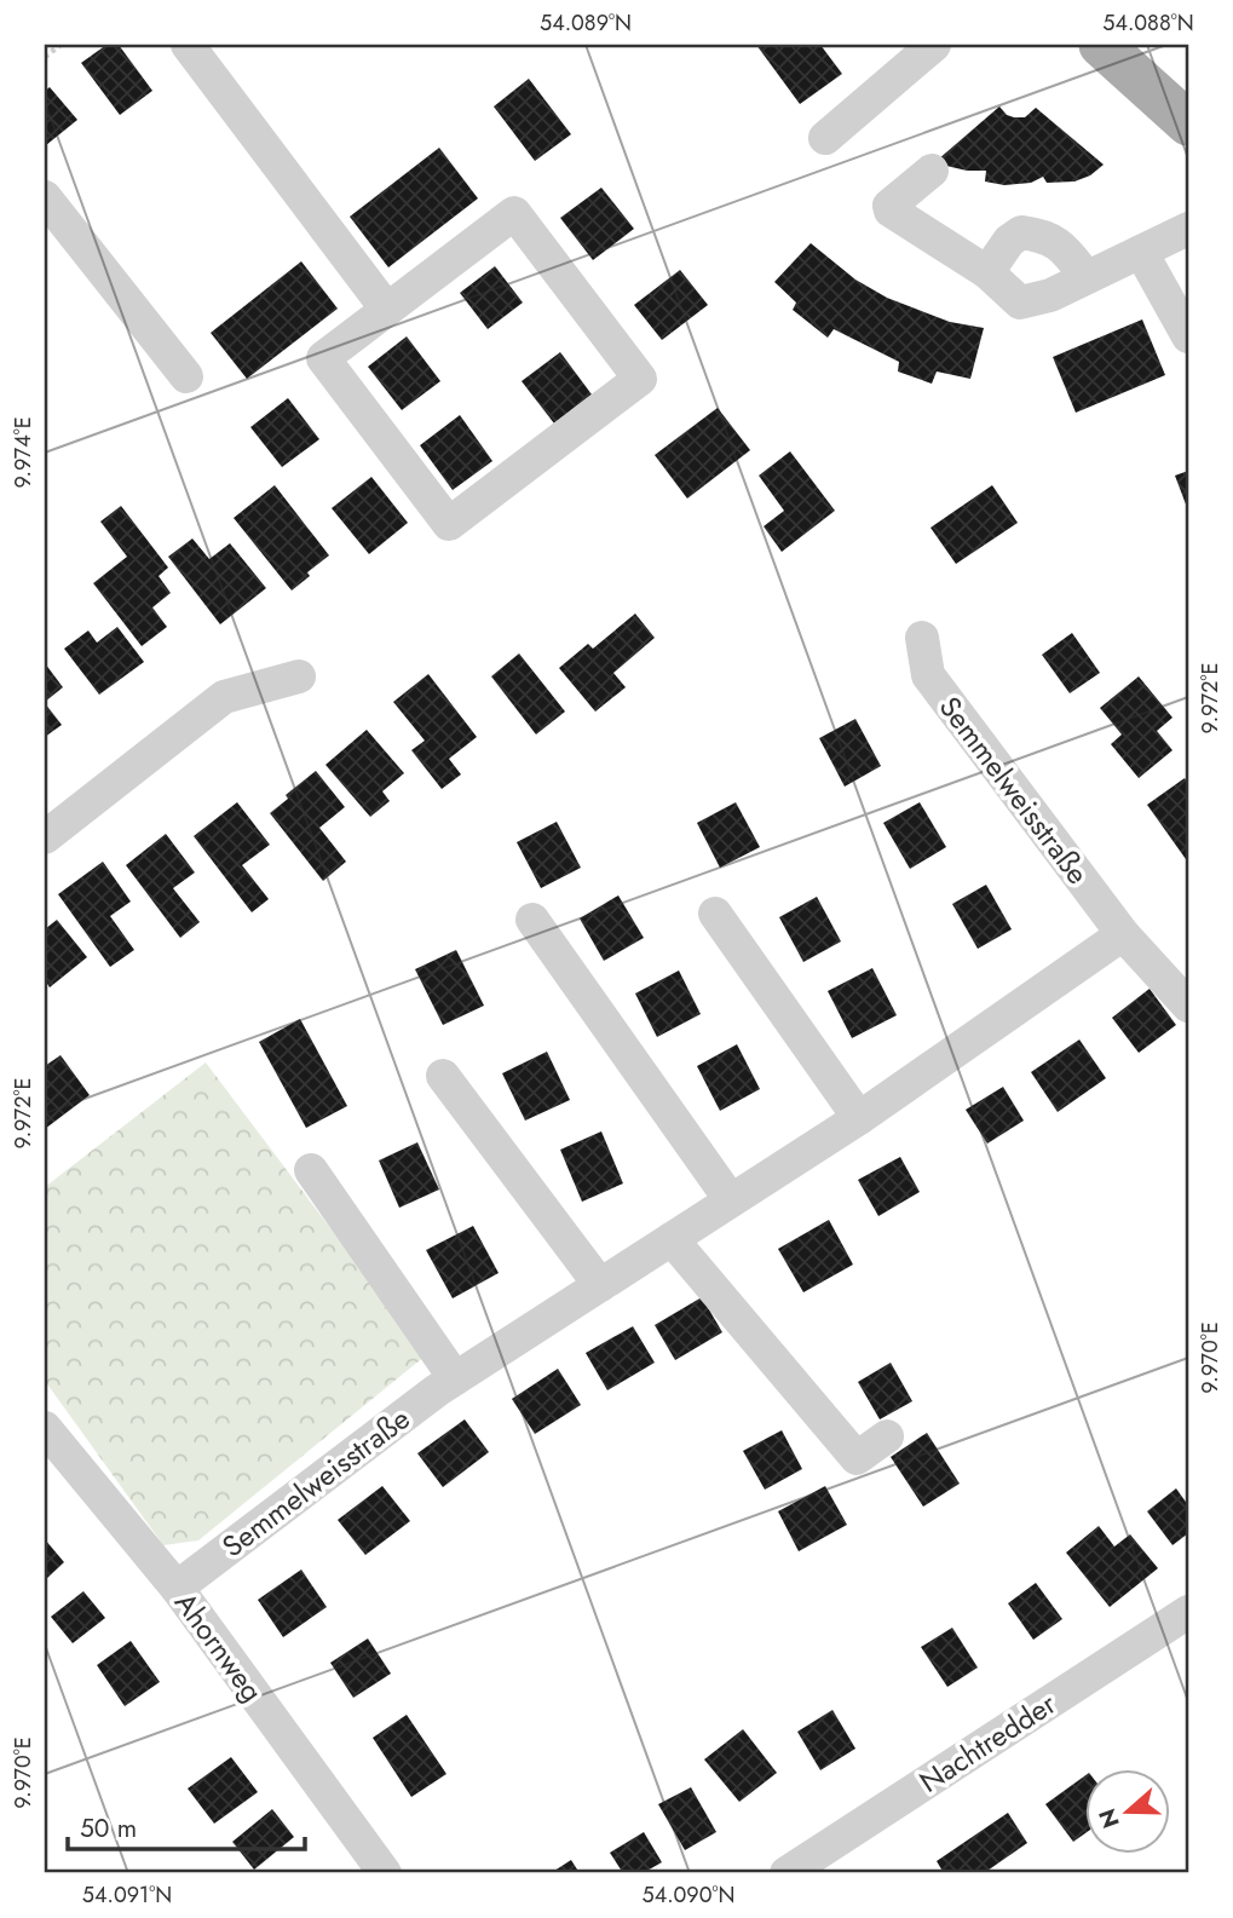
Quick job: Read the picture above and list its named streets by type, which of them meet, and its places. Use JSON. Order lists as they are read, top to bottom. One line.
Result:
{"streets":{"street":["Semmelweisstraße","Ahornweg","Nachtredder"]},"crossings":[["Semmelweisstraße","Ahornweg"]],"scale_bar":"50 m","north":"left","coordinates":["54.089°N","54.088°N","9.974°E","9.972°E","9.970°E","54.091°N","54.090°N"]}
